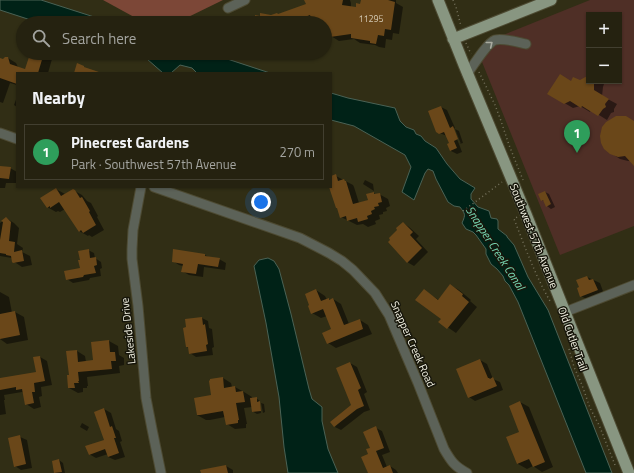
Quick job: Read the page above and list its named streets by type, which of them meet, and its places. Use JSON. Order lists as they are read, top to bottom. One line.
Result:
{"streets":{"main road":["Southwest 57th Avenue"],"street":["Lakeside Drive","Snapper Creek Road"],"path":["Old Cutler Trail"]},"water":["Snapper Creek Canal"],"house_numbers":["11295"],"page":{"map_buttons":["+","−"],"search":"Search here","heading":"Nearby","pins":"1","list":[{"mark":"1","name":"Pinecrest Gardens","note":"Park · Southwest 57th Avenue","value":"270 m"}]}}
